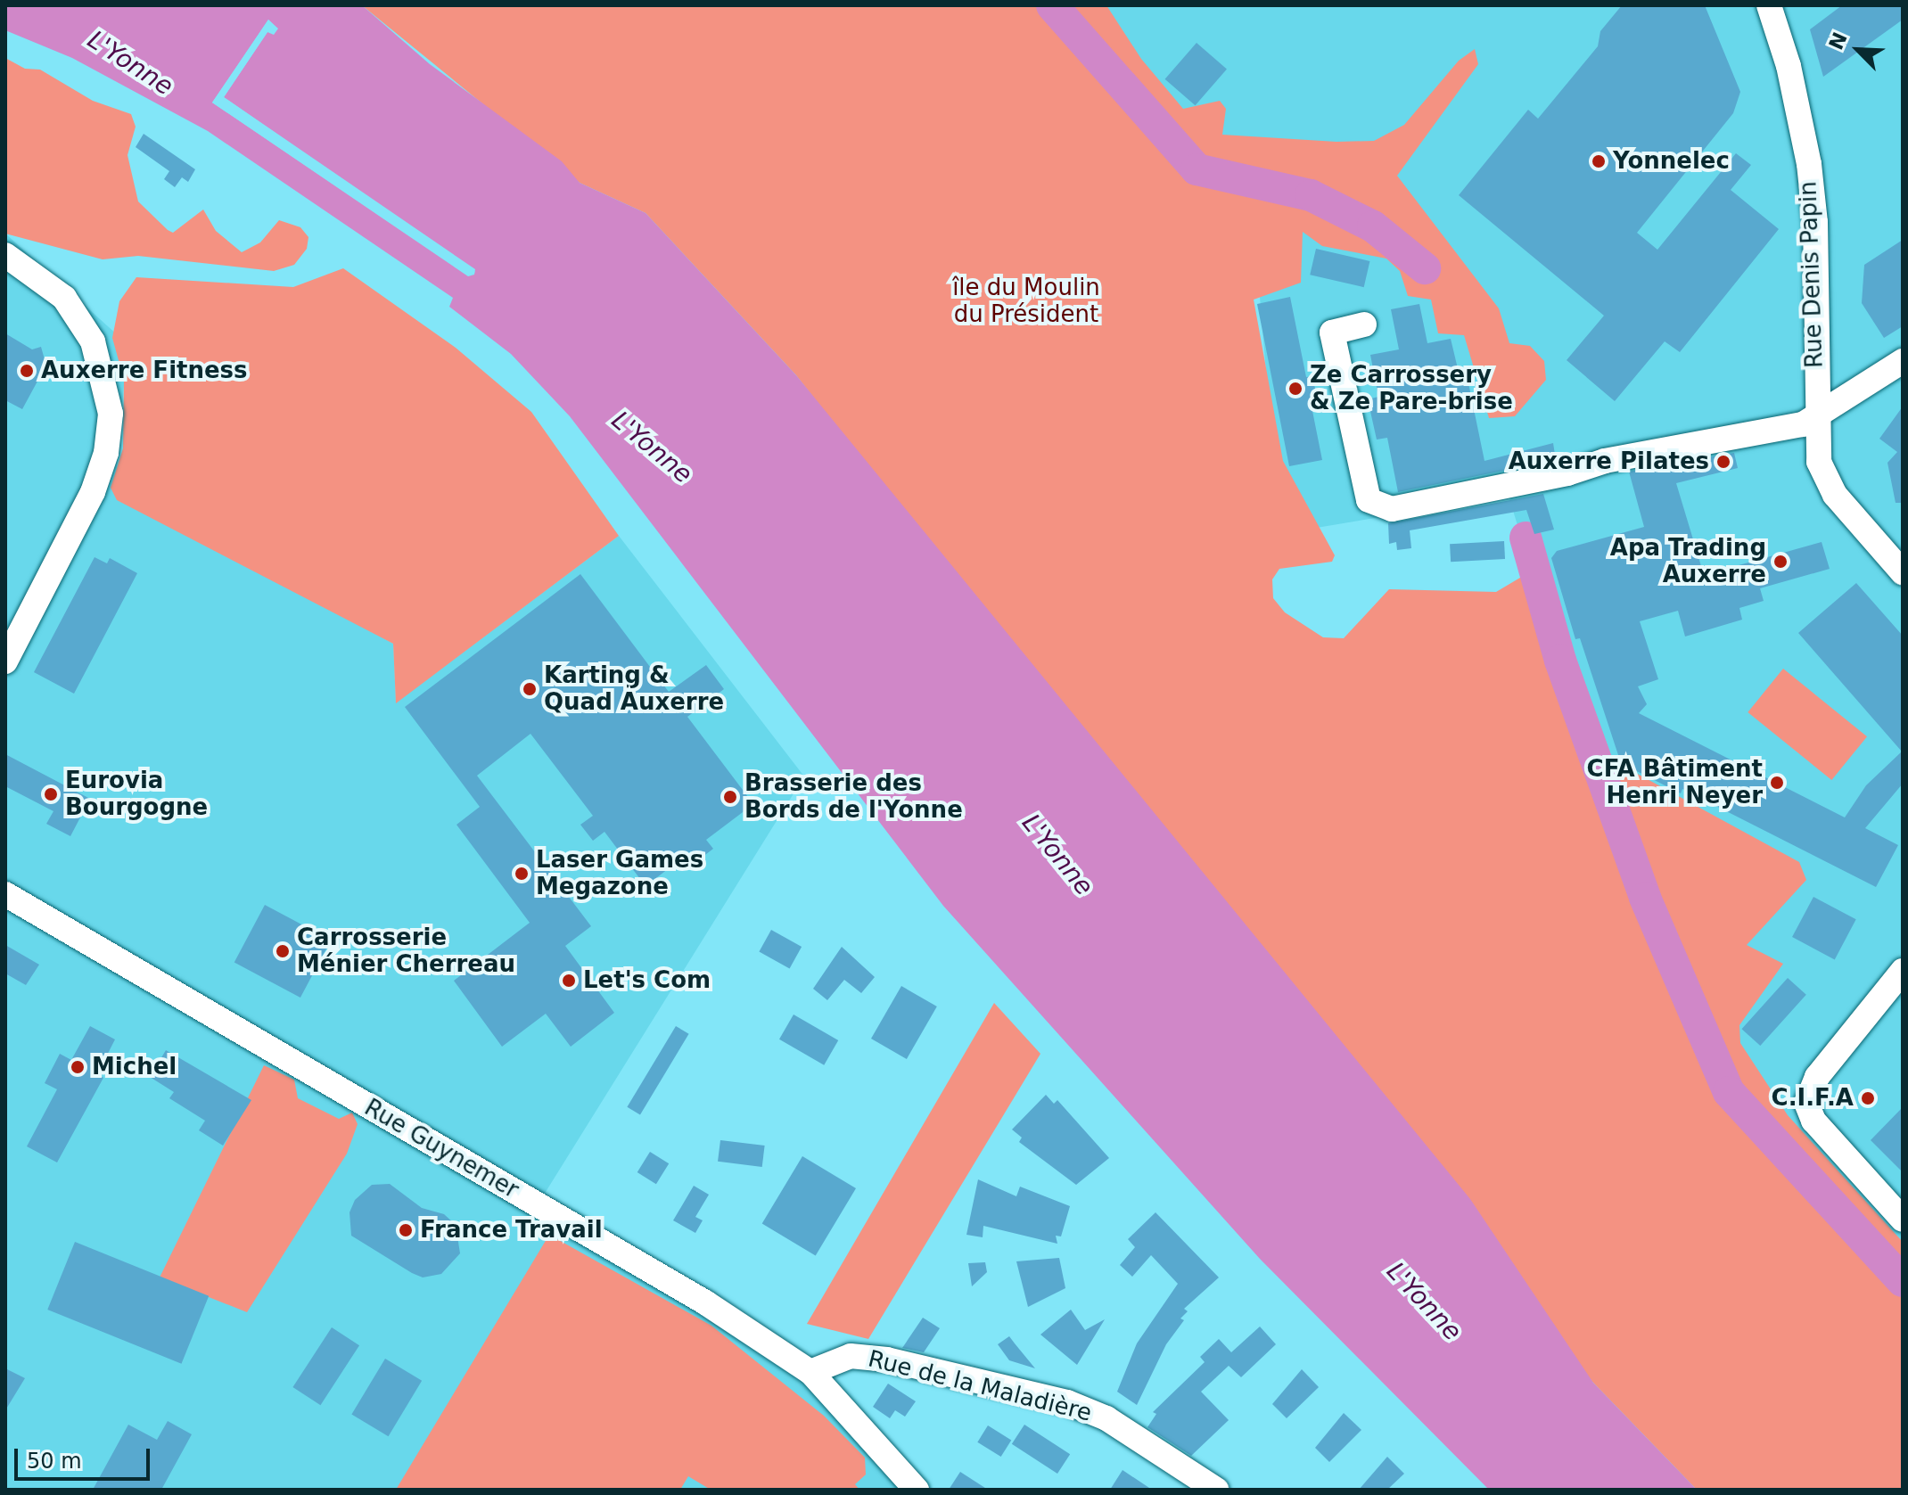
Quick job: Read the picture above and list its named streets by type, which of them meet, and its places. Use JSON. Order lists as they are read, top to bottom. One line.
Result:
{"streets":{"street":["Rue Denis Papin","Rue Guynemer","Rue de la Maladière"]},"crossings":[["Rue Guynemer","Rue de la Maladière"]],"water":["L'Yonne"],"parks":["île du Moulin du Président"],"places":["Yonnelec","Auxerre Fitness","Ze Carrossery & Ze Pare-brise","Auxerre Pilates","Apa Trading Auxerre","Karting & Quad Auxerre","CFA Bâtiment Henri Neyer","Eurovia Bourgogne","Brasserie des Bords de l'Yonne","Laser Games Megazone","Carrosserie Ménier Cherreau","Let's Com","Michel","C.I.F.A","France Travail"],"scale_bar":"50 m","north":"top left"}
